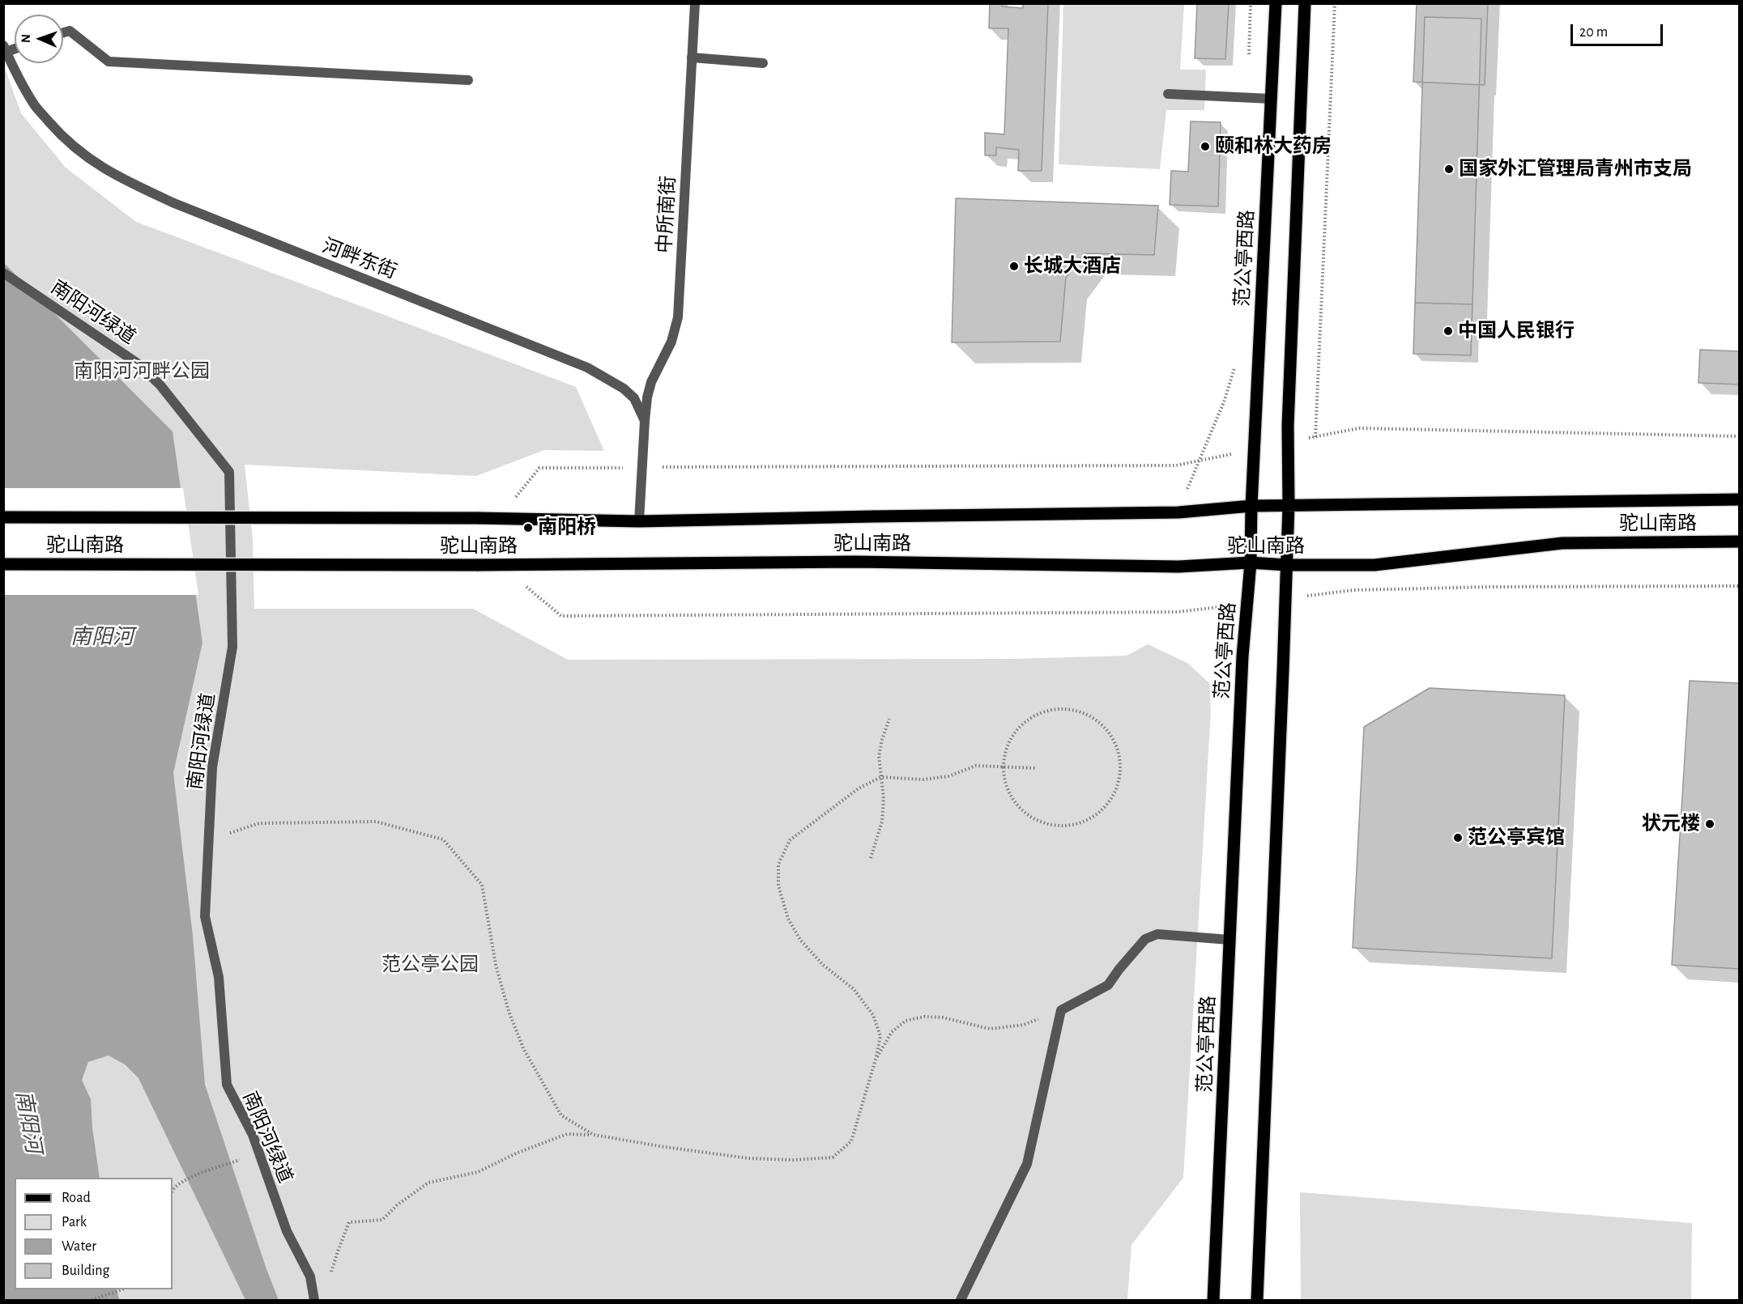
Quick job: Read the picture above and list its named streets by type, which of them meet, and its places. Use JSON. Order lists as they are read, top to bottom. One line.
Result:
{"streets":{"main road":["范公亭西路","驼山南路"],"street":["中所南街","河畔东街","南阳河绿道"]},"crossings":[["中所南街","河畔东街"],["范公亭西路","驼山南路"],["河畔东街","驼山南路"]],"water":["南阳河"],"parks":["南阳河河畔公园","范公亭公园"],"places":["颐和林大药房","国家外汇管理局青州市支局","长城大酒店","中国人民银行","南阳桥","状元楼","范公亭宾馆"],"legend":["Road","Park","Water","Building"],"scale_bar":"20 m","north":"left"}
